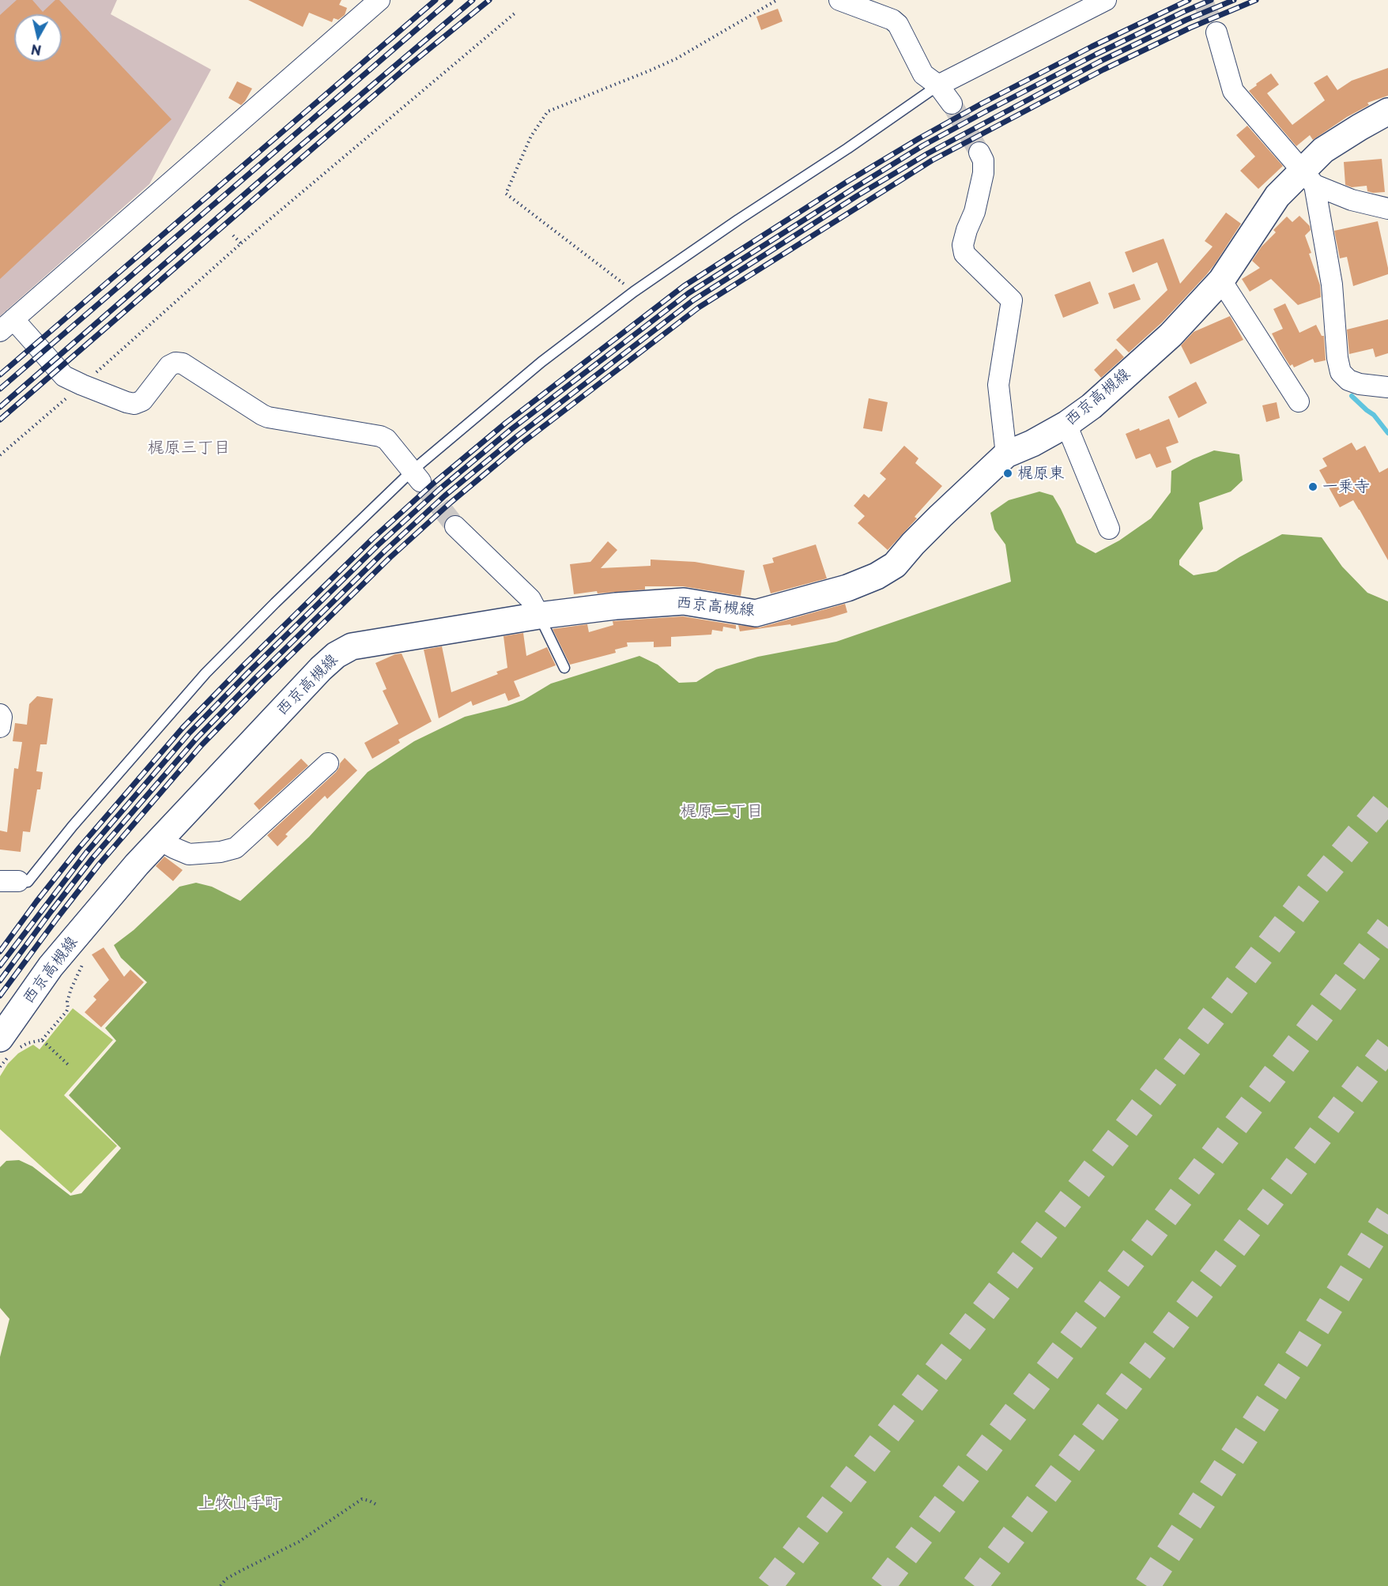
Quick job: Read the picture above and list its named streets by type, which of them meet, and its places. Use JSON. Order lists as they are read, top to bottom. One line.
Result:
{"streets":{"main road":["西京高槻線"]},"districts":["梶原三丁目","梶原二丁目","上牧山手町"],"places":["梶原東","一乗寺"],"north":"bottom"}
